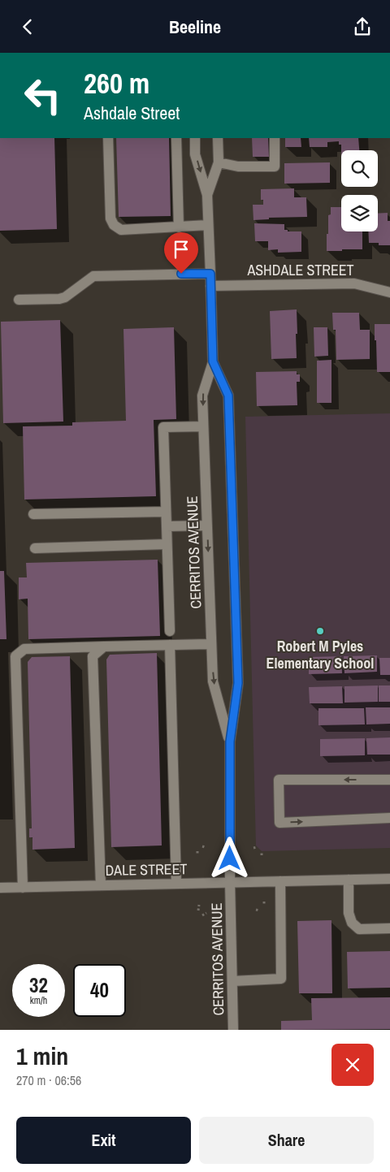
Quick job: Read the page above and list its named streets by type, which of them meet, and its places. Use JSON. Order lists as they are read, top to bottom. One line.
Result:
{"streets":{"street":["ASHDALE STREET","CERRITOS AVENUE","DALE STREET"]},"crossings":[["ASHDALE STREET","CERRITOS AVENUE"],["CERRITOS AVENUE","DALE STREET"]],"places":["Robert M Pyles Elementary School"],"page":{"header":"Beeline","turn":["260 m","Ashdale Street"],"speed":"32 km/h","limit":"40","heading":["1 min","270 m · 06:56"],"buttons":["Exit","Share"]}}
